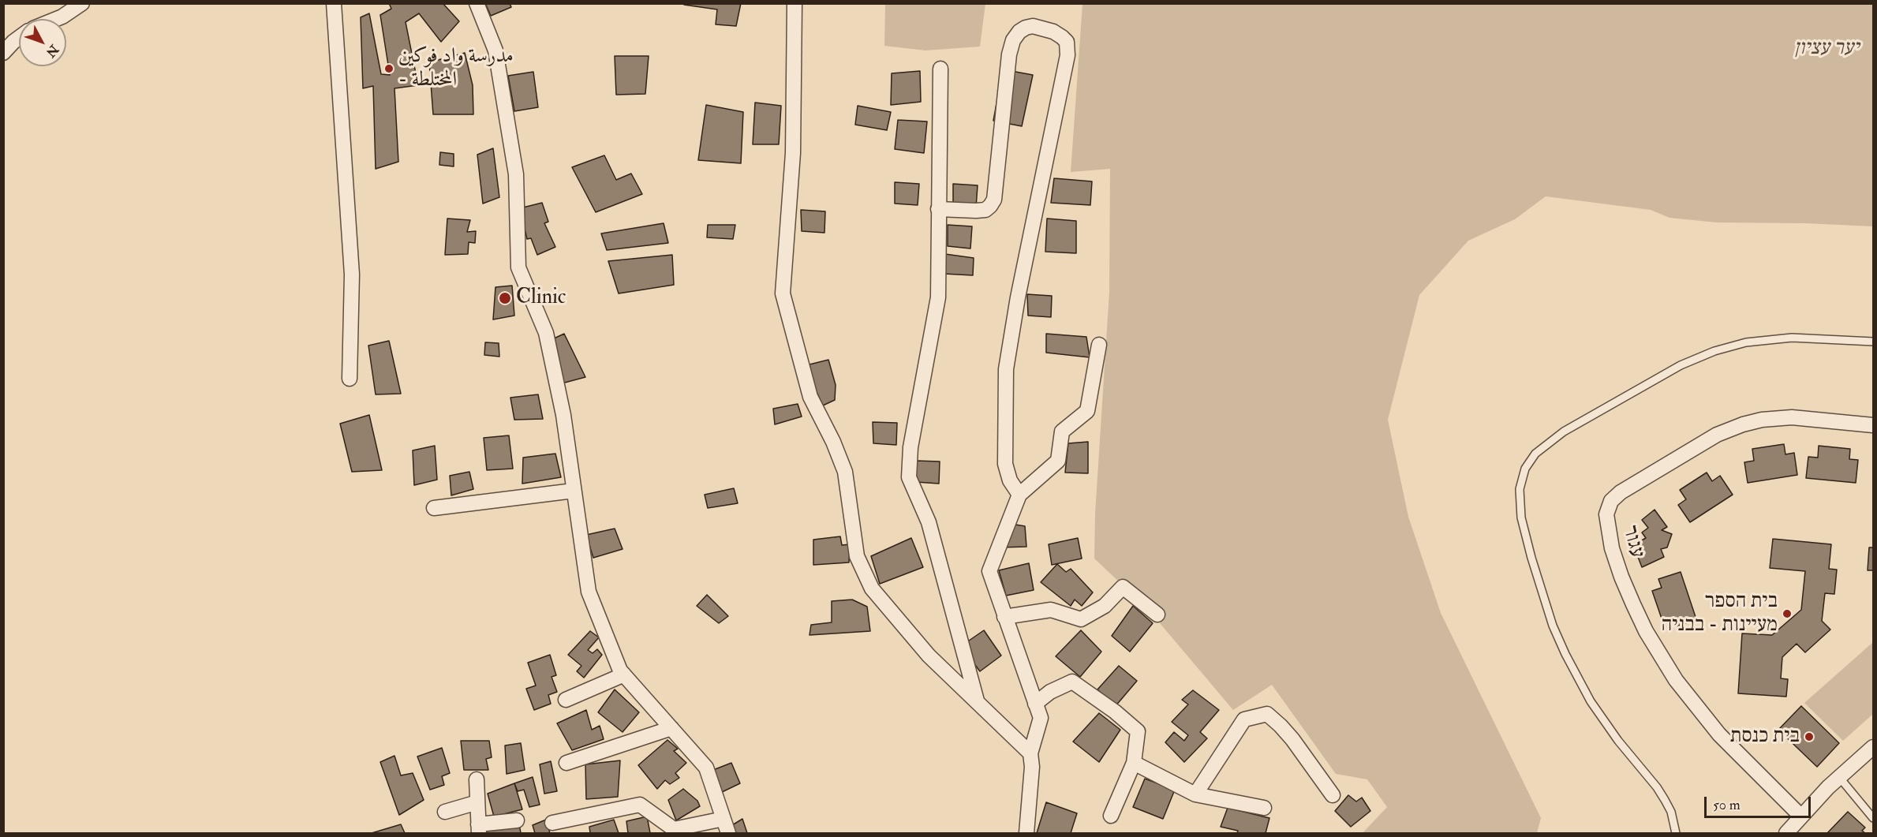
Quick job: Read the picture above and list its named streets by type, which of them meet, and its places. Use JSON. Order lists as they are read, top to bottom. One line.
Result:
{"streets":{"street":["עגור"]},"parks":["יער עציון"],"places":["مدرسة واد فوكين - المختلطة","Clinic","בית הספר מעיינות - בבניה","בית כנסת"],"scale_bar":"50 m","north":"bottom right"}
